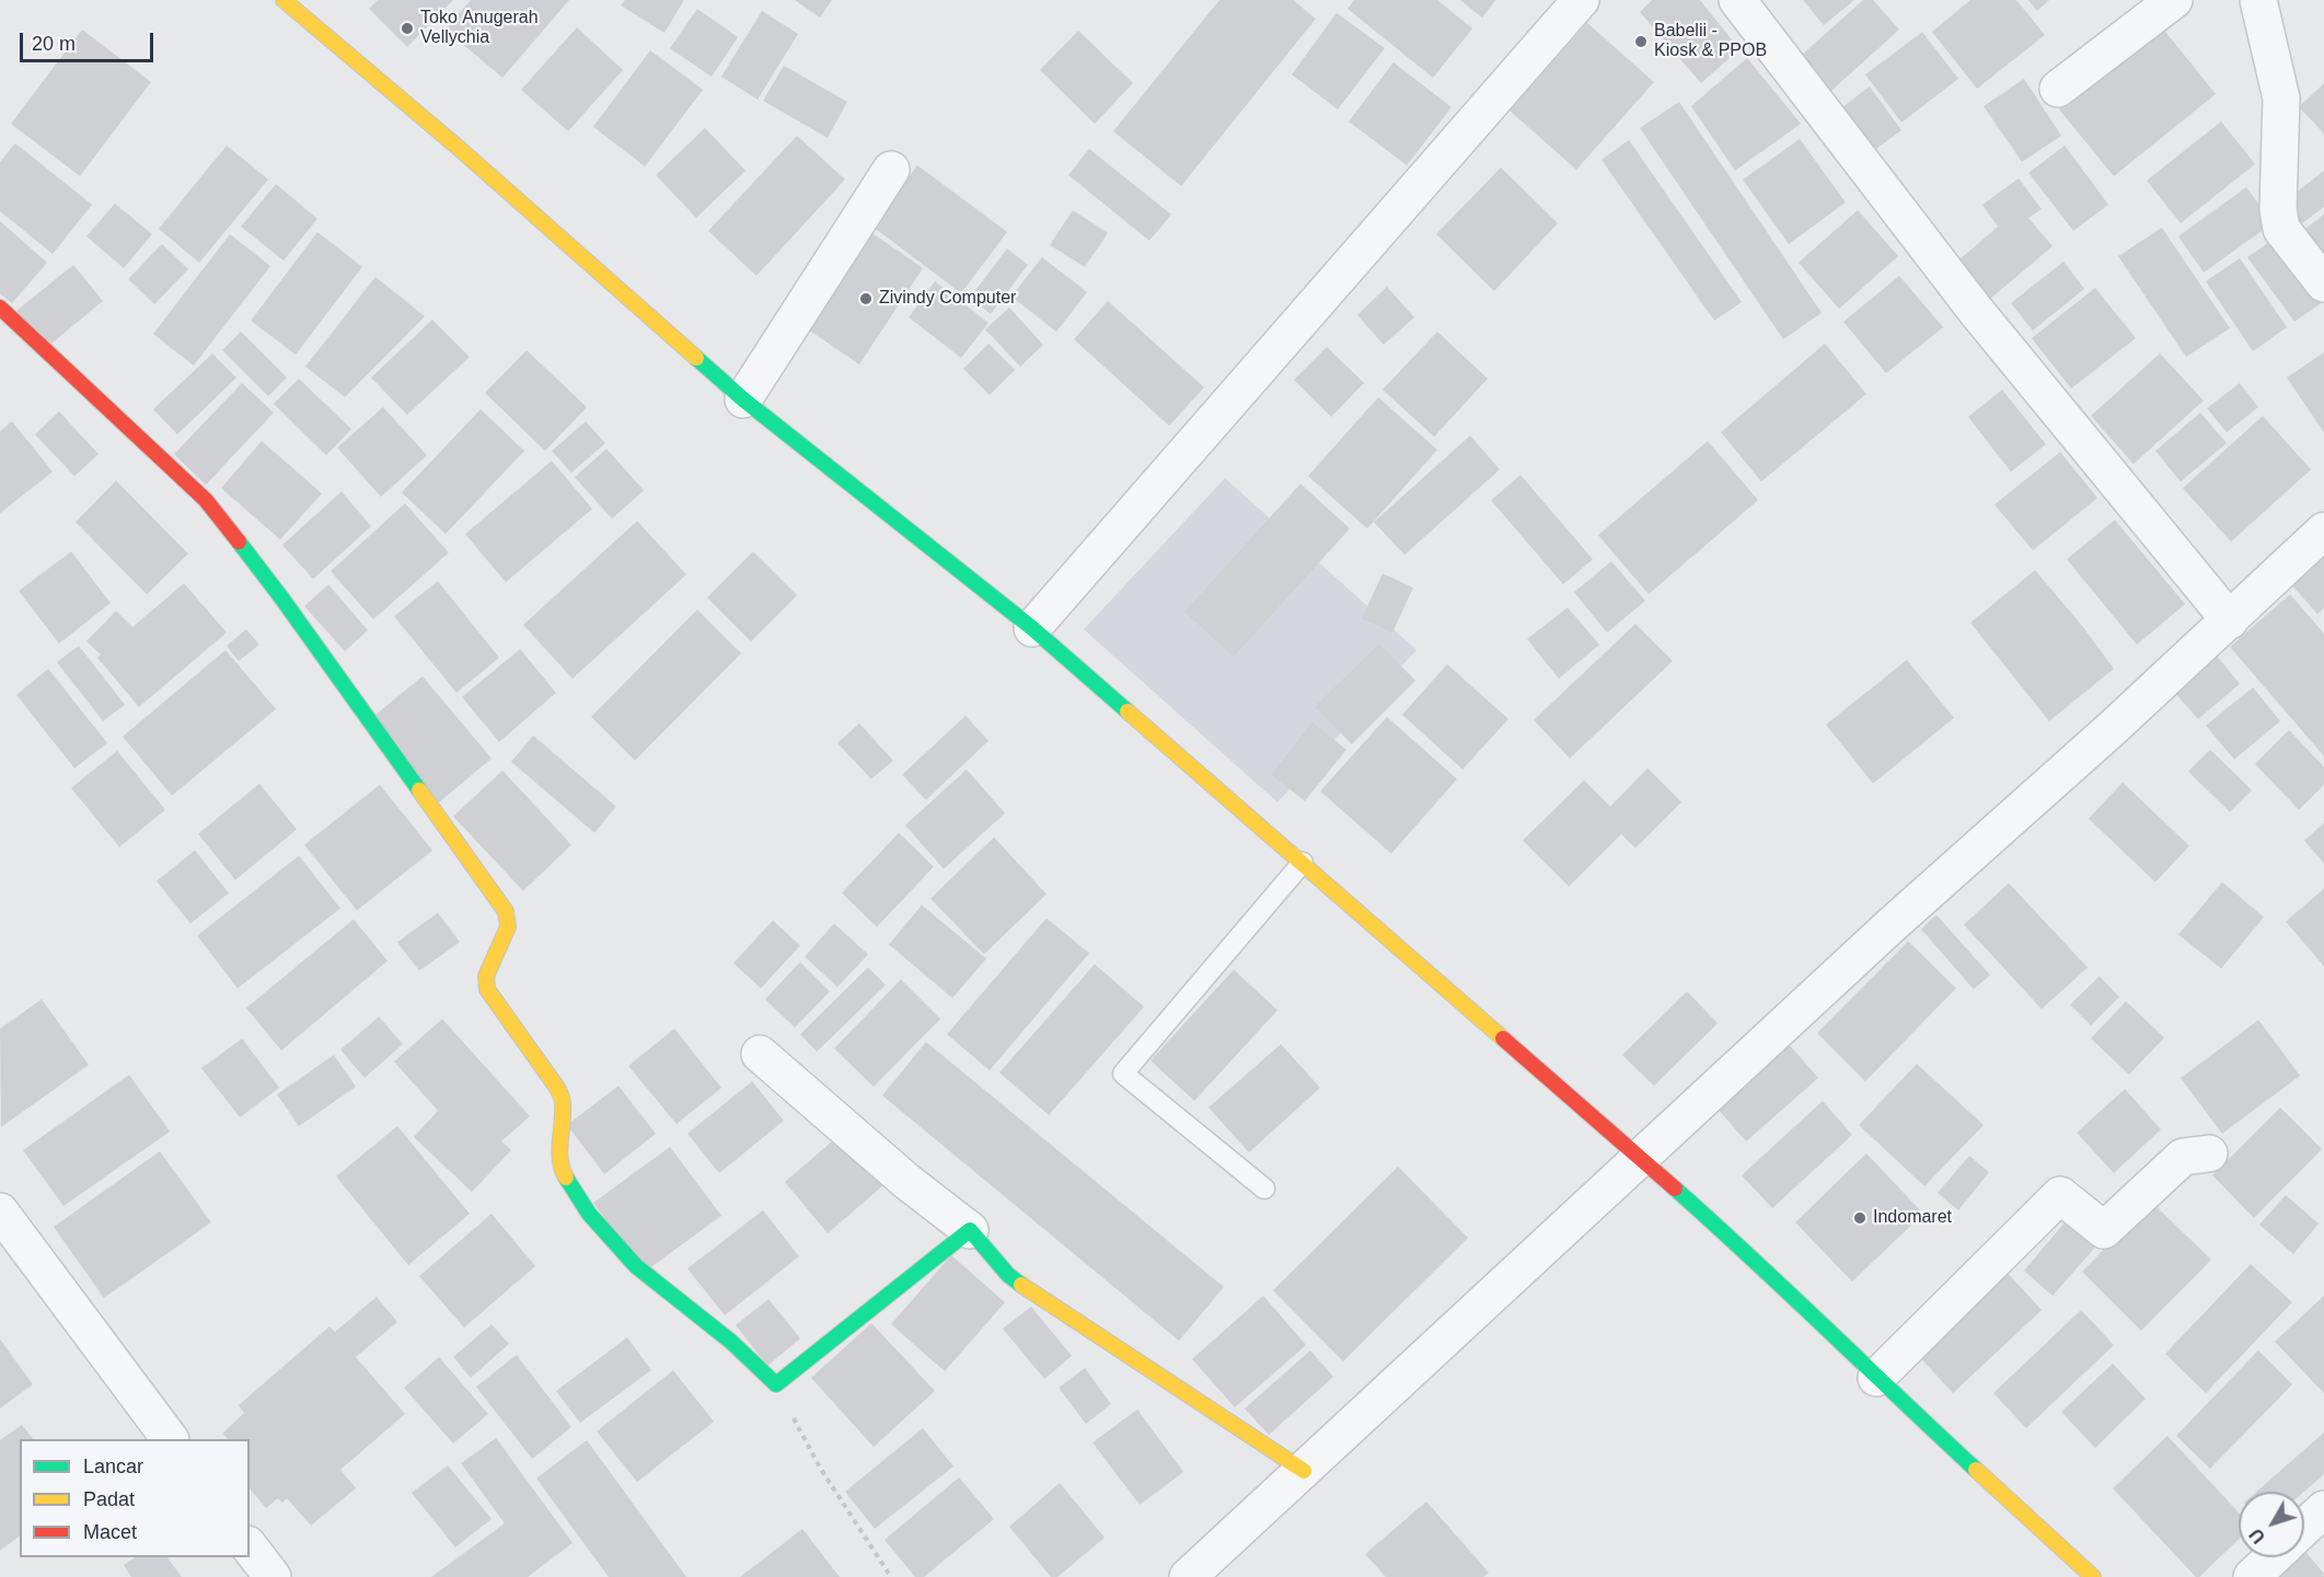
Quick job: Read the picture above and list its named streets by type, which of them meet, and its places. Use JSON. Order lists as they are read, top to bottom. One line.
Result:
{"places":["Toko Anugerah Vellychia","Babelii - Kiosk & PPOB","Zivindy Computer","Indomaret"],"legend":["Lancar","Padat","Macet"],"scale_bar":"20 m","north":"bottom left"}
